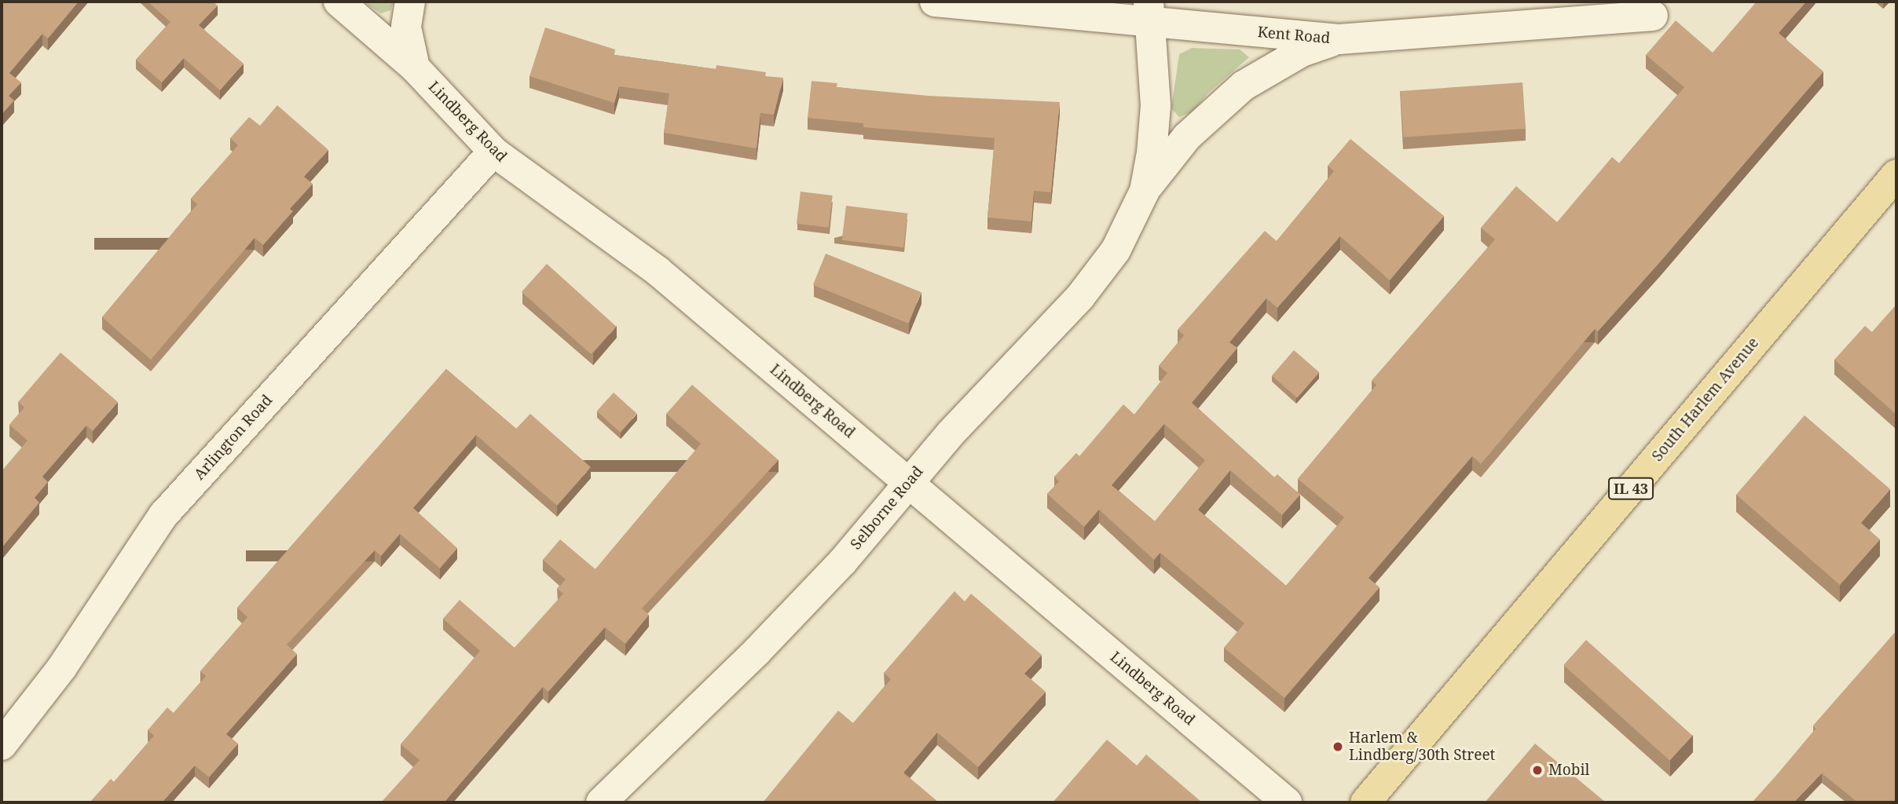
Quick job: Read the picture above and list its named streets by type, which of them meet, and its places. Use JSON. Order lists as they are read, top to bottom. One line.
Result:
{"streets":{"main road":["South Harlem Avenue","IL 43"],"street":["Kent Road","Lindberg Road","Arlington Road","Selborne Road"]},"crossings":[["Kent Road","Selborne Road"],["Lindberg Road","Arlington Road"],["Lindberg Road","Selborne Road"]],"places":["Harlem & Lindberg/30th Street","Mobil"]}
